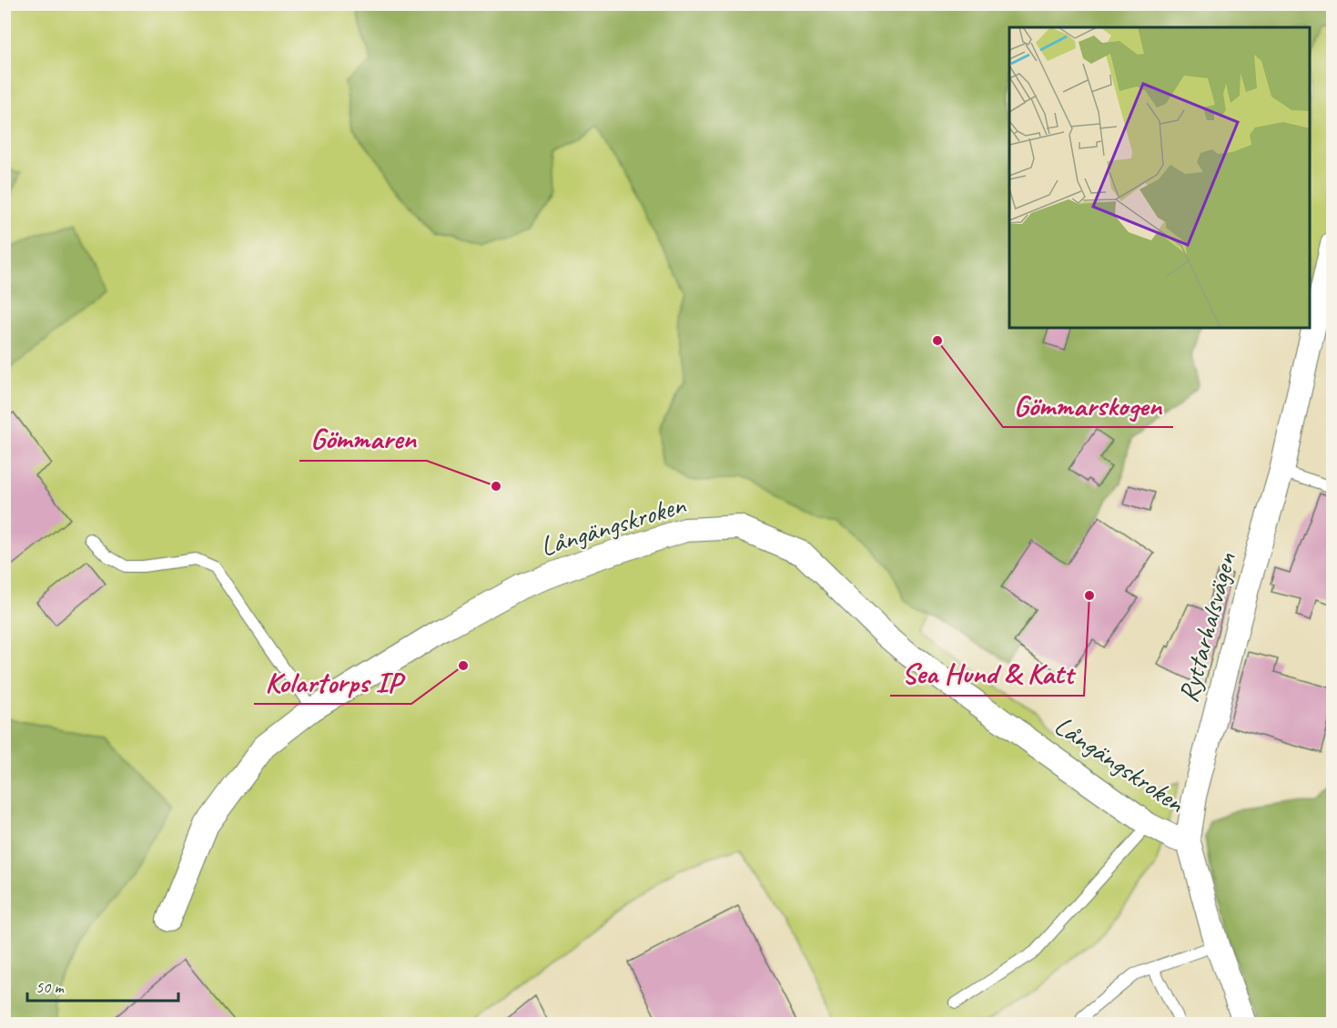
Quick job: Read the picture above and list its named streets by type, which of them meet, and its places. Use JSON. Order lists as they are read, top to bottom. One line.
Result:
{"streets":{"street":["Långängskroken","Ryttarhalsvägen"]},"crossings":[["Långängskroken","Ryttarhalsvägen"]],"places":["Gömmarskogen","Gömmaren","Sea Hund & Katt","Kolartorps IP"],"scale_bar":"50 m"}
